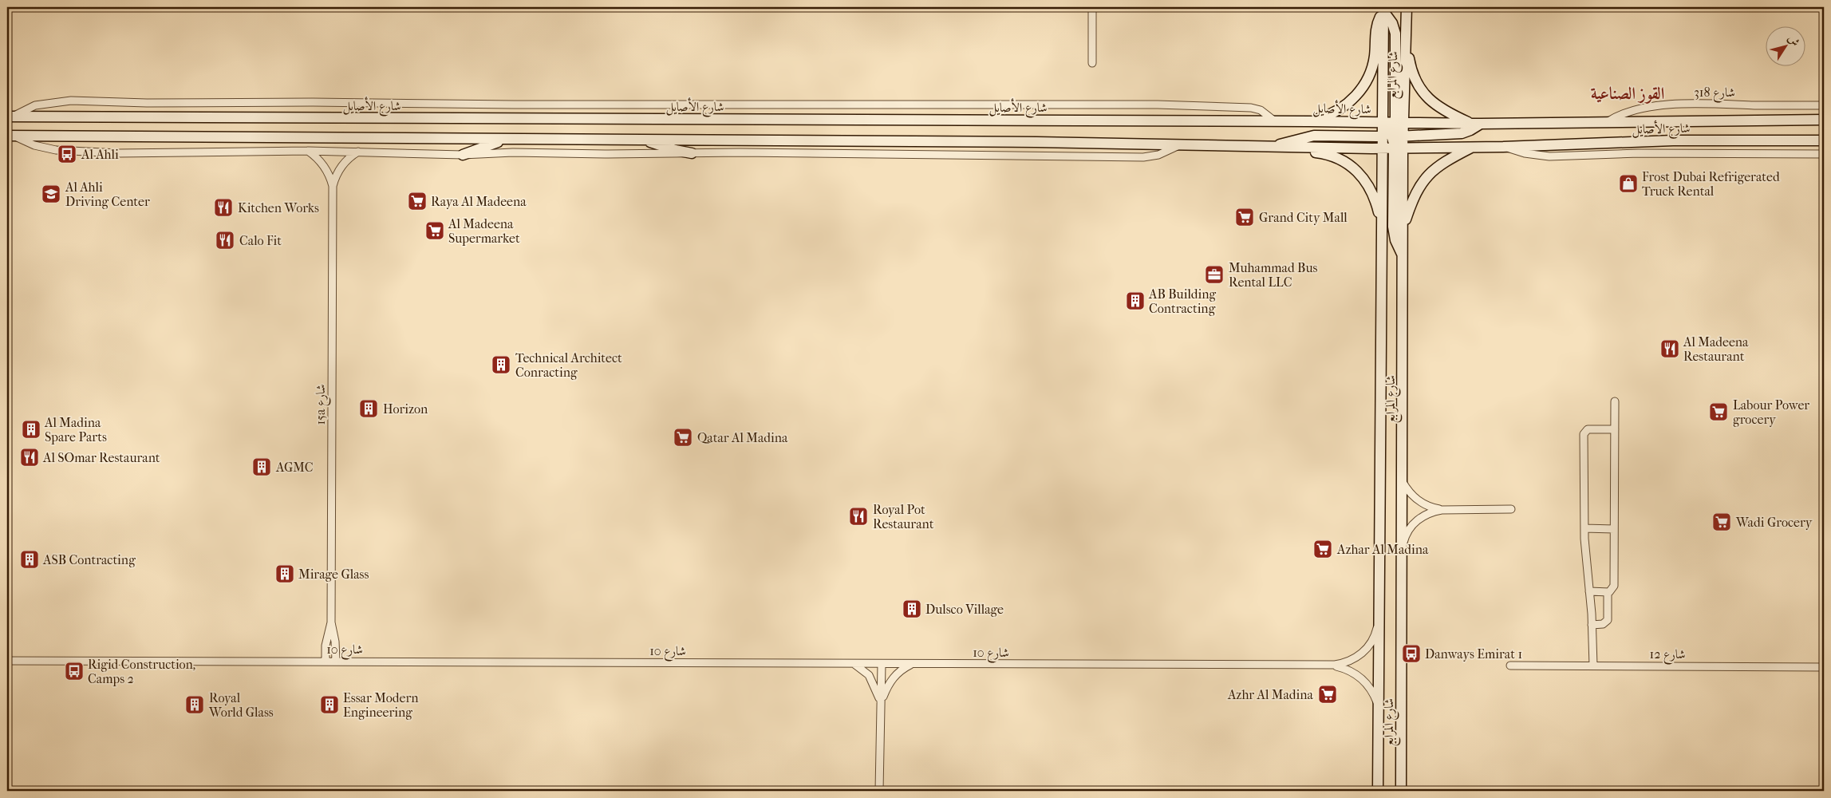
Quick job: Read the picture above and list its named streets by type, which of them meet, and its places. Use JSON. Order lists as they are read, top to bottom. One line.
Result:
{"streets":{"main road":["شارع المرابع","شارع الأصايل"],"street":["شارع 318","15a شارع","شارع 10","شارع 12"]},"crossings":[["شارع المرابع","شارع الأصايل"],["شارع المرابع","شارع 10"],["شارع 318","شارع الأصايل"],["15a شارع","شارع 10"]],"districts":["القوز الصناعية"],"places":{"bus stop":["Al Ahli","Danways Emirat 1","Rigid Construction, Camps 2"],"shop":["Frost Dubai Refrigerated Truck Rental"],"school or university":["Al Ahli Driving Center"],"supermarket":["Raya Al Madeena","Grand City Mall","Al Madeena Supermarket","Labour Power grocery","Qatar Al Madina","Wadi Grocery","Azhar Al Madina","Azhr Al Madina"],"restaurant":["Kitchen Works","Calo Fit","Al Madeena Restaurant","Al SOmar Restaurant","Royal Pot Restaurant"],"office":["Muhammad Bus Rental LLC"],"building":["AB Building Contracting","Technical Architect Conracting","Horizon","Al Madina Spare Parts","AGMC","ASB Contracting","Mirage Glass","Dulsco Village","Royal World Glass","Essar Modern Engineering"]},"north":"top right"}
